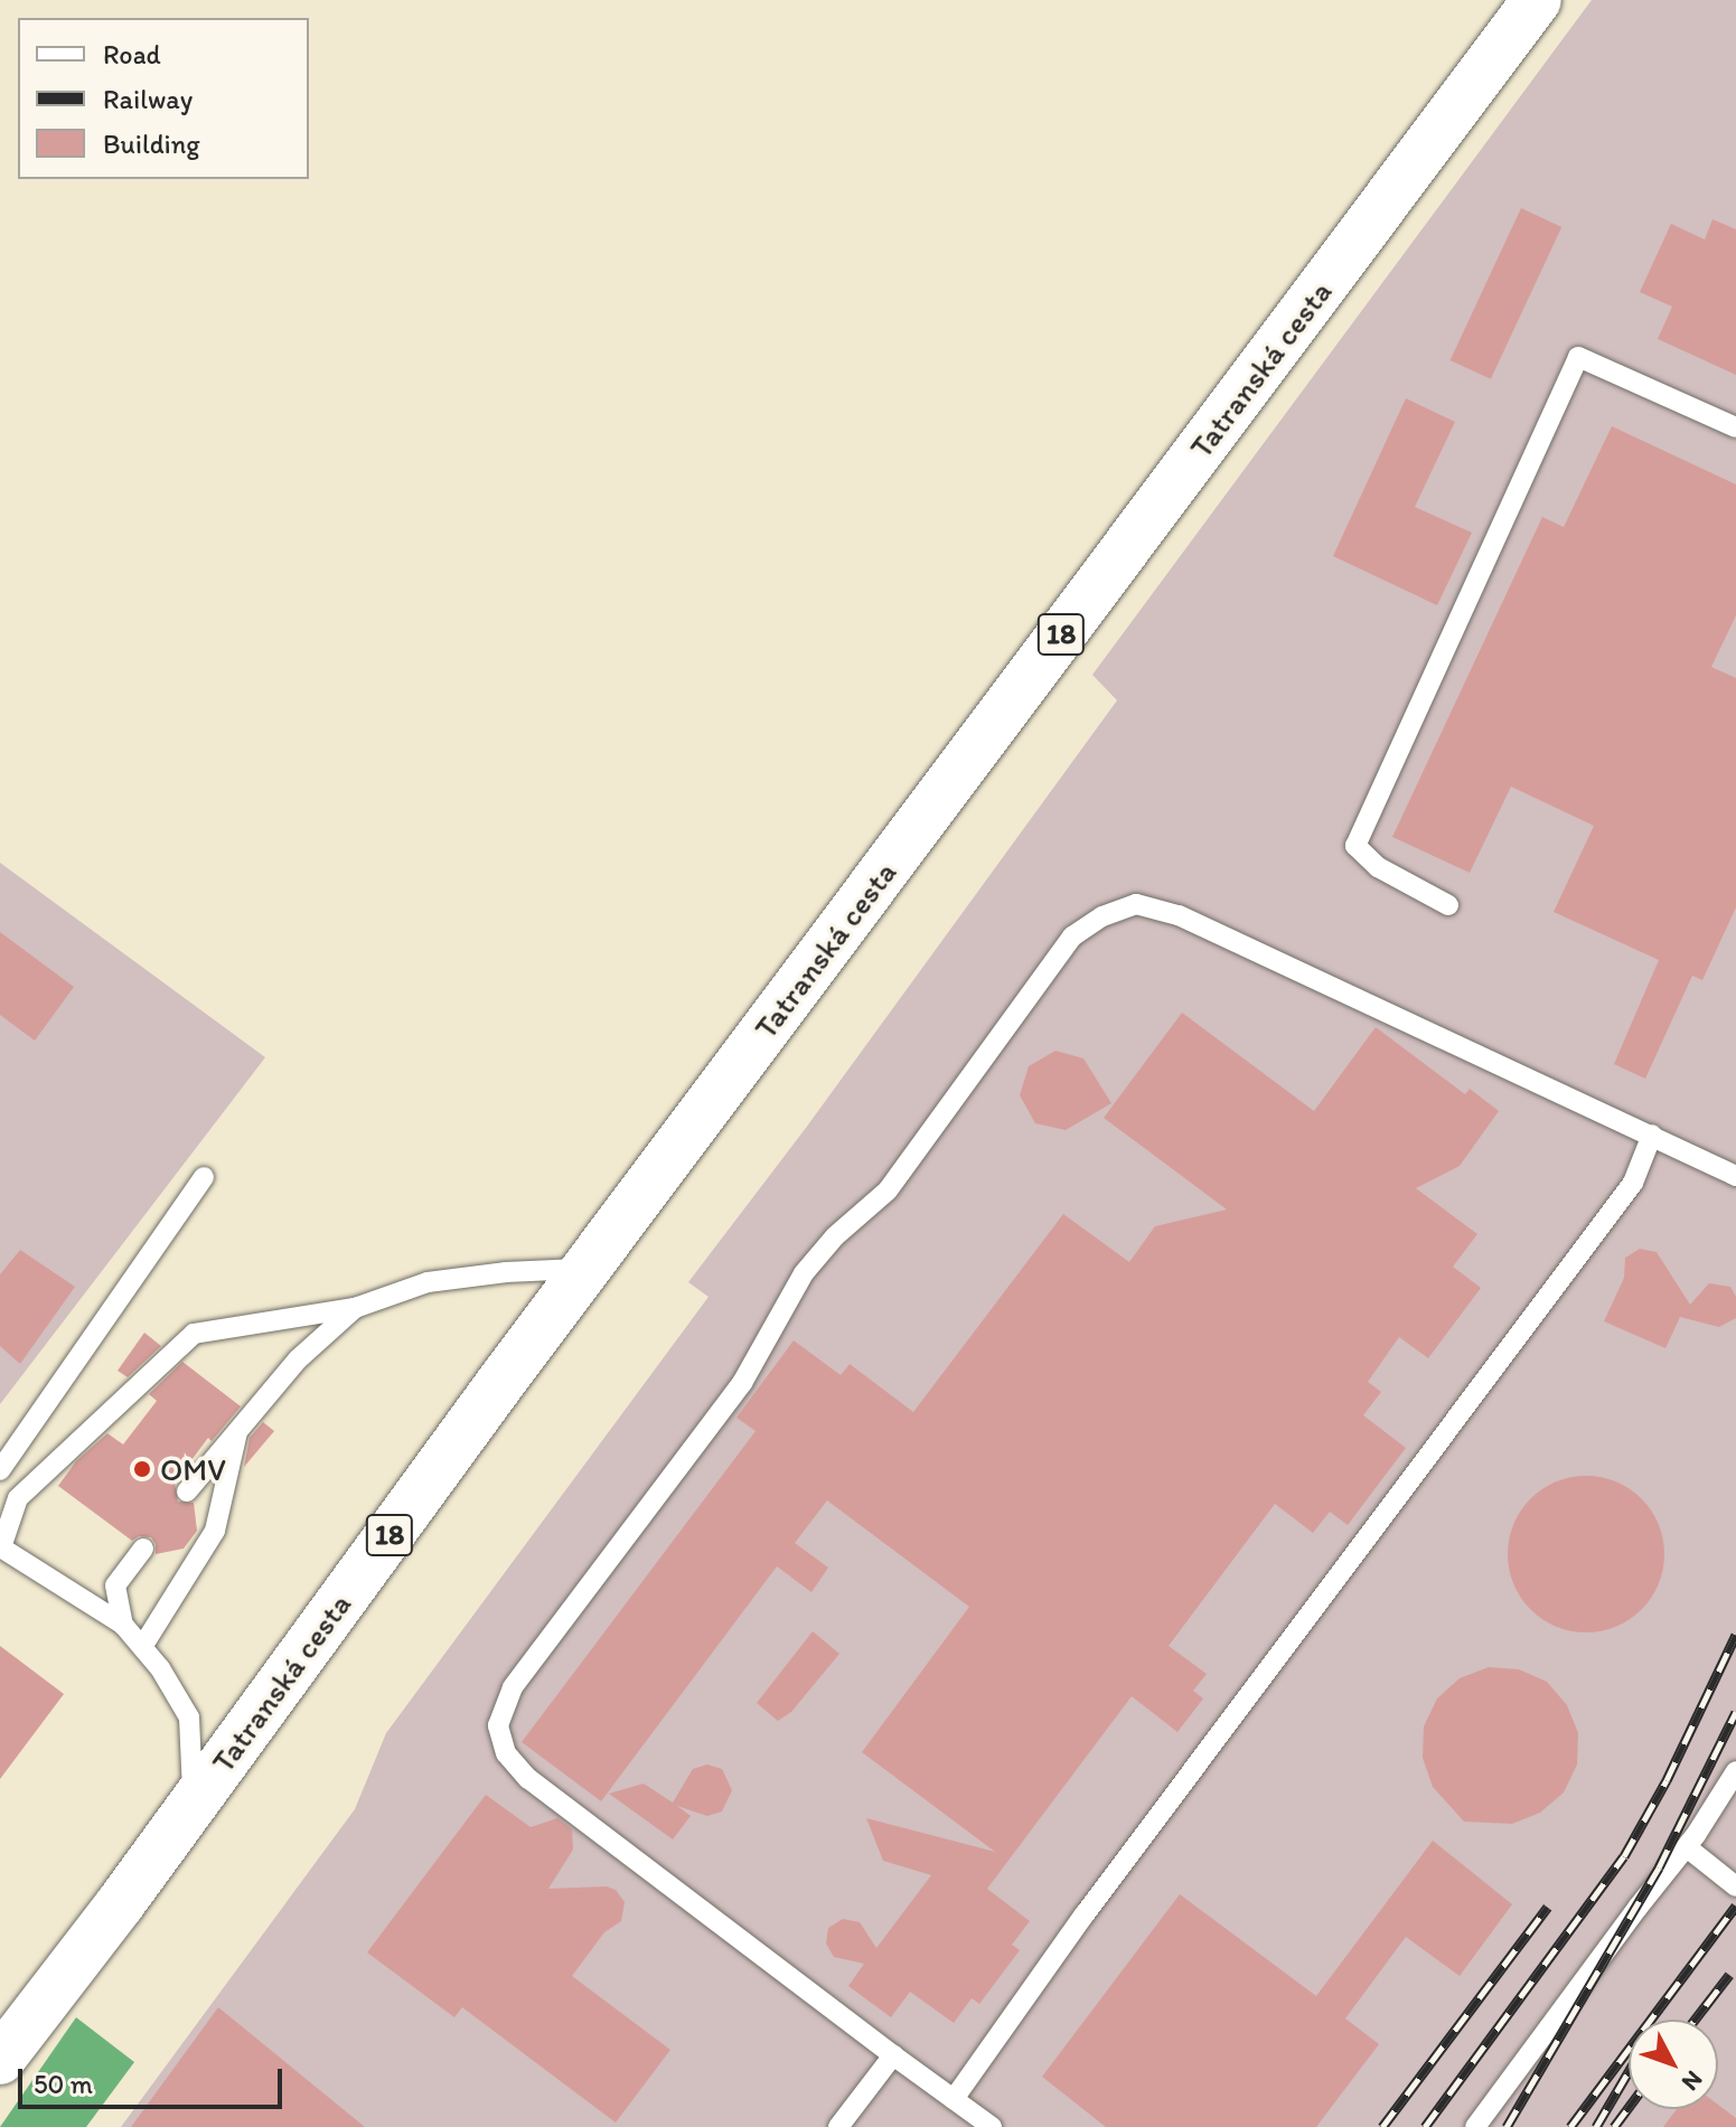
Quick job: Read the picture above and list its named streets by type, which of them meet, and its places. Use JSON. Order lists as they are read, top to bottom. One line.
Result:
{"streets":{"main road":["Tatranská cesta","18"]},"places":["OMV"],"legend":["Road","Railway","Building"],"scale_bar":"50 m","north":"bottom right"}
